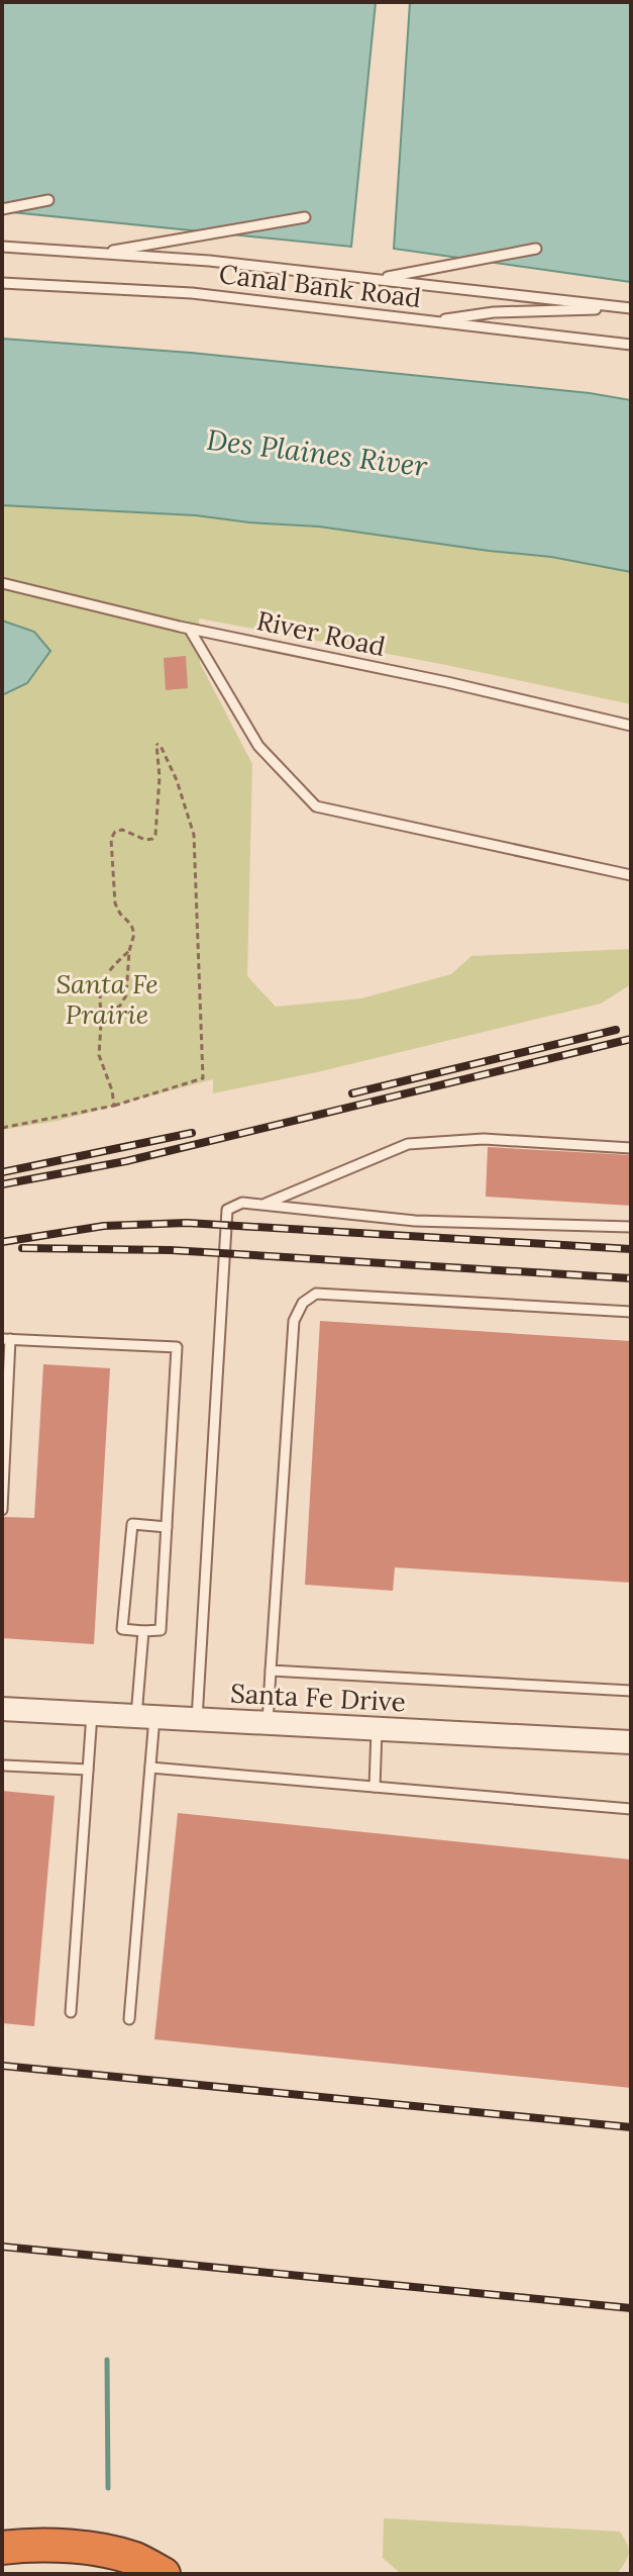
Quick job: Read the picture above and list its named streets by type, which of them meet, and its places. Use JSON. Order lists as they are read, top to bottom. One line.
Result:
{"streets":{"street":["Santa Fe Drive"],"lane":["Canal Bank Road","River Road"]},"water":["Des Plaines River"],"parks":["Santa Fe Prairie"]}
